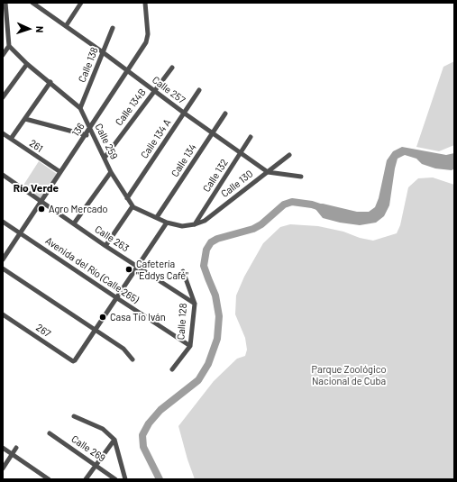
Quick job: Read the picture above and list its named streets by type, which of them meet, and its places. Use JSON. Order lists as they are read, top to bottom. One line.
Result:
{"streets":{"street":["Calle 138","Calle 257","Calle 134B","136","Calle 134 A","Calle 259","261","Calle 134","Calle 132","Calle 130","Calle 263","Avenida del Río (Calle 265)","Calle 128","267","Calle 269"]},"crossings":[["Calle 138","Calle 257"],["Calle 138","Calle 259"],["Calle 257","Calle 134B"],["Calle 257","136"],["Calle 257","Calle 134 A"],["Calle 257","Calle 134"],["Calle 257","Calle 132"],["Calle 257","Calle 130"],["Calle 134B","Calle 259"],["136","Calle 259"],["136","261"],["136","Calle 263"],["136","Avenida del Río (Calle 265)"],["Calle 134 A","Calle 259"],["Calle 132","Calle 130"],["Calle 263","Calle 128"],["Avenida del Río (Calle 265)","Calle 128"]],"districts":["Río Verde"],"parks":["Parque Zoológico Nacional de Cuba"],"places":["Agro Mercado","Cafetería \"Eddys Café\"","Casa Tío Iván"],"north":"right"}
